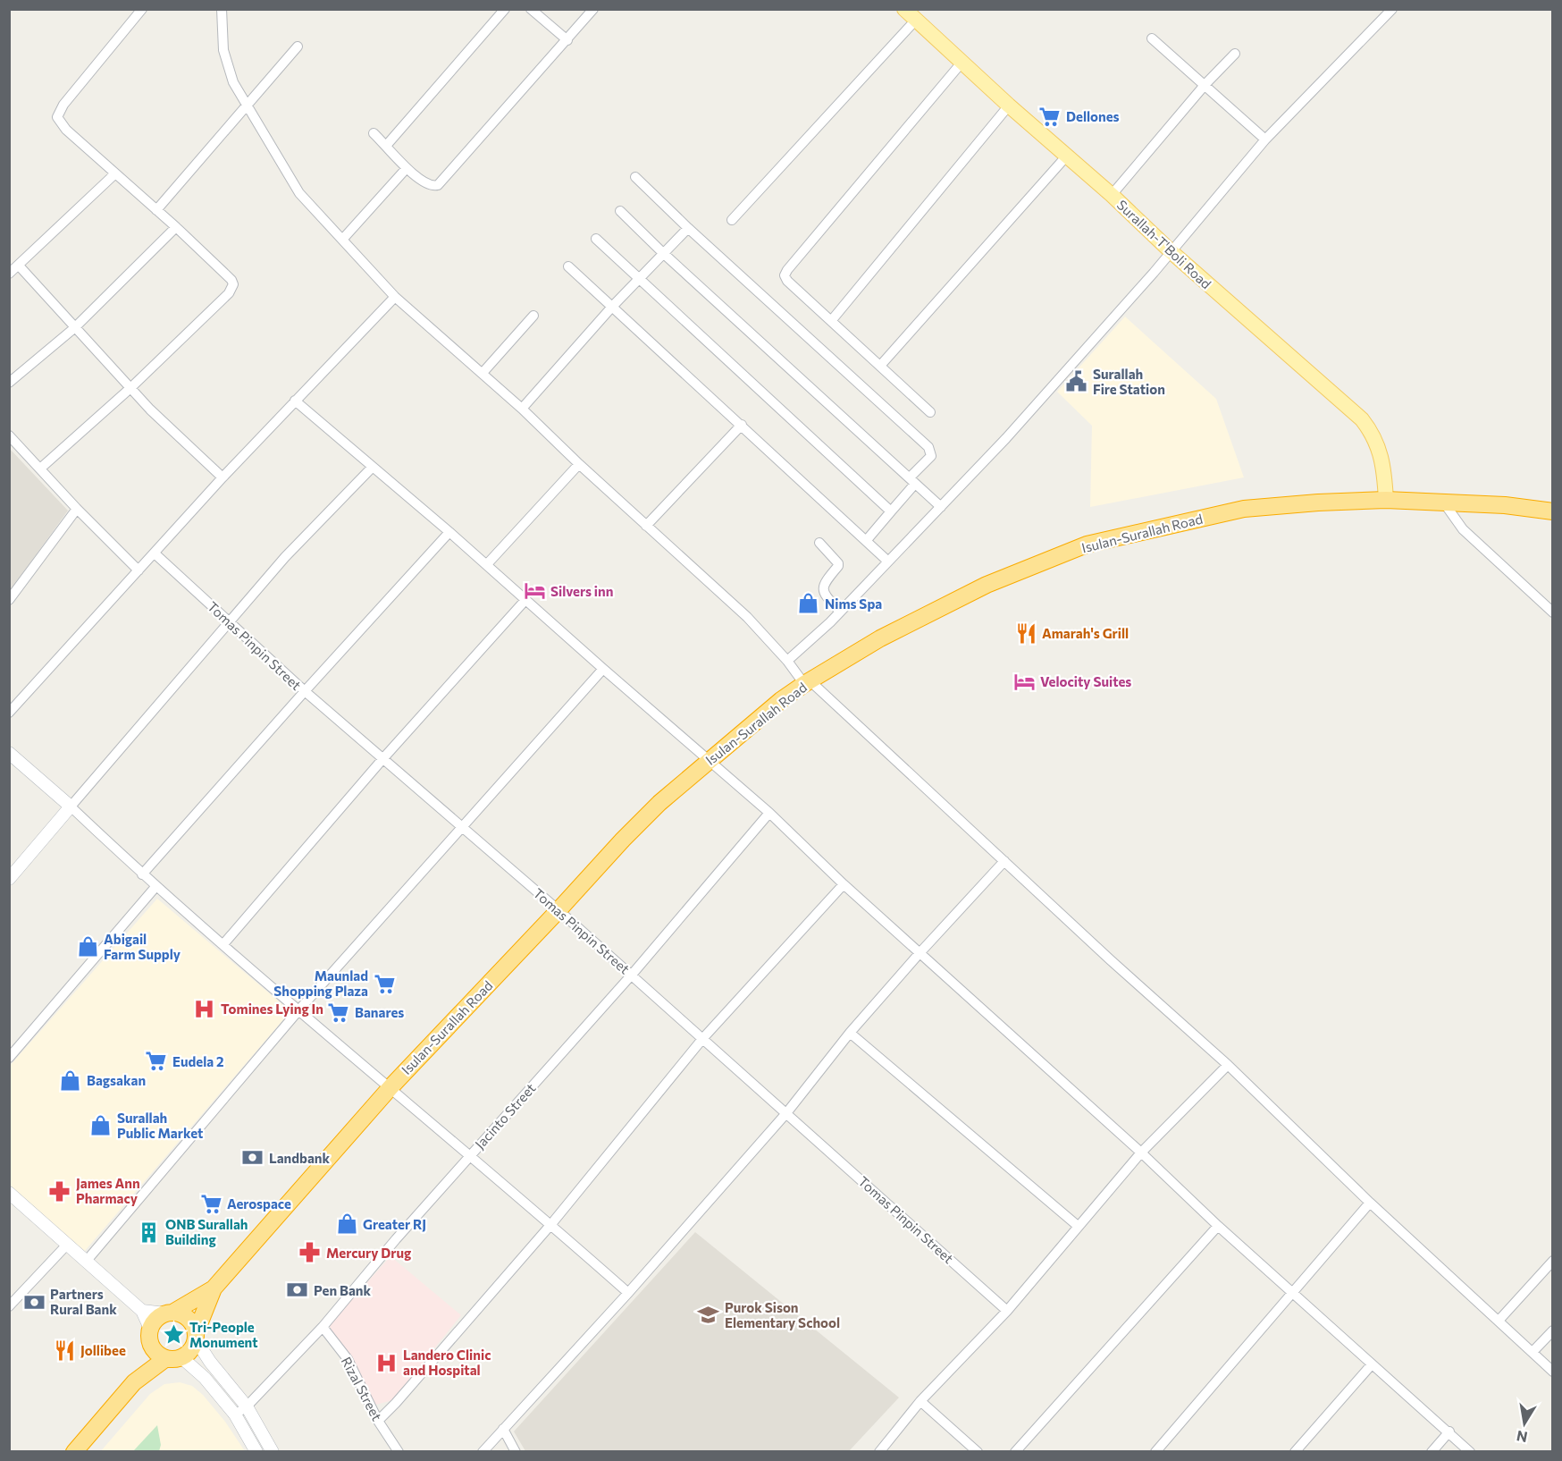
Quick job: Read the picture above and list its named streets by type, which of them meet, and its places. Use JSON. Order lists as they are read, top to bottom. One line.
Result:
{"streets":{"highway":["Isulan-Surallah Road"],"main road":["Surallah-T'Boli Road"],"street":["Tomas Pinpin Street","Jacinto Street","Rizal Street"]},"crossings":[["Surallah-T'Boli Road","Isulan-Surallah Road"],["Isulan-Surallah Road","Tomas Pinpin Street"],["Tomas Pinpin Street","Jacinto Street"],["Jacinto Street","Rizal Street"]],"places":{"supermarket":["Dellones","Maunlad Shopping Plaza","Banares","Eudela 2","Aerospace"],"public building":["Surallah Fire Station"],"hotel":["Silvers inn","Velocity Suites"],"shop":["Nims Spa","Abigail Farm Supply","Bagsakan","Surallah Public Market","Greater RJ"],"restaurant":["Amarah's Grill","Jollibee"],"hospital":["Tomines Lying In","Landero Clinic and Hospital"],"bank":["Landbank","Pen Bank","Partners Rural Bank"],"pharmacy":["James Ann Pharmacy","Mercury Drug"],"building":["ONB Surallah Building"],"school or university":["Purok Sison Elementary School"],"place":["Tri-People Monument"]},"north":"bottom"}
